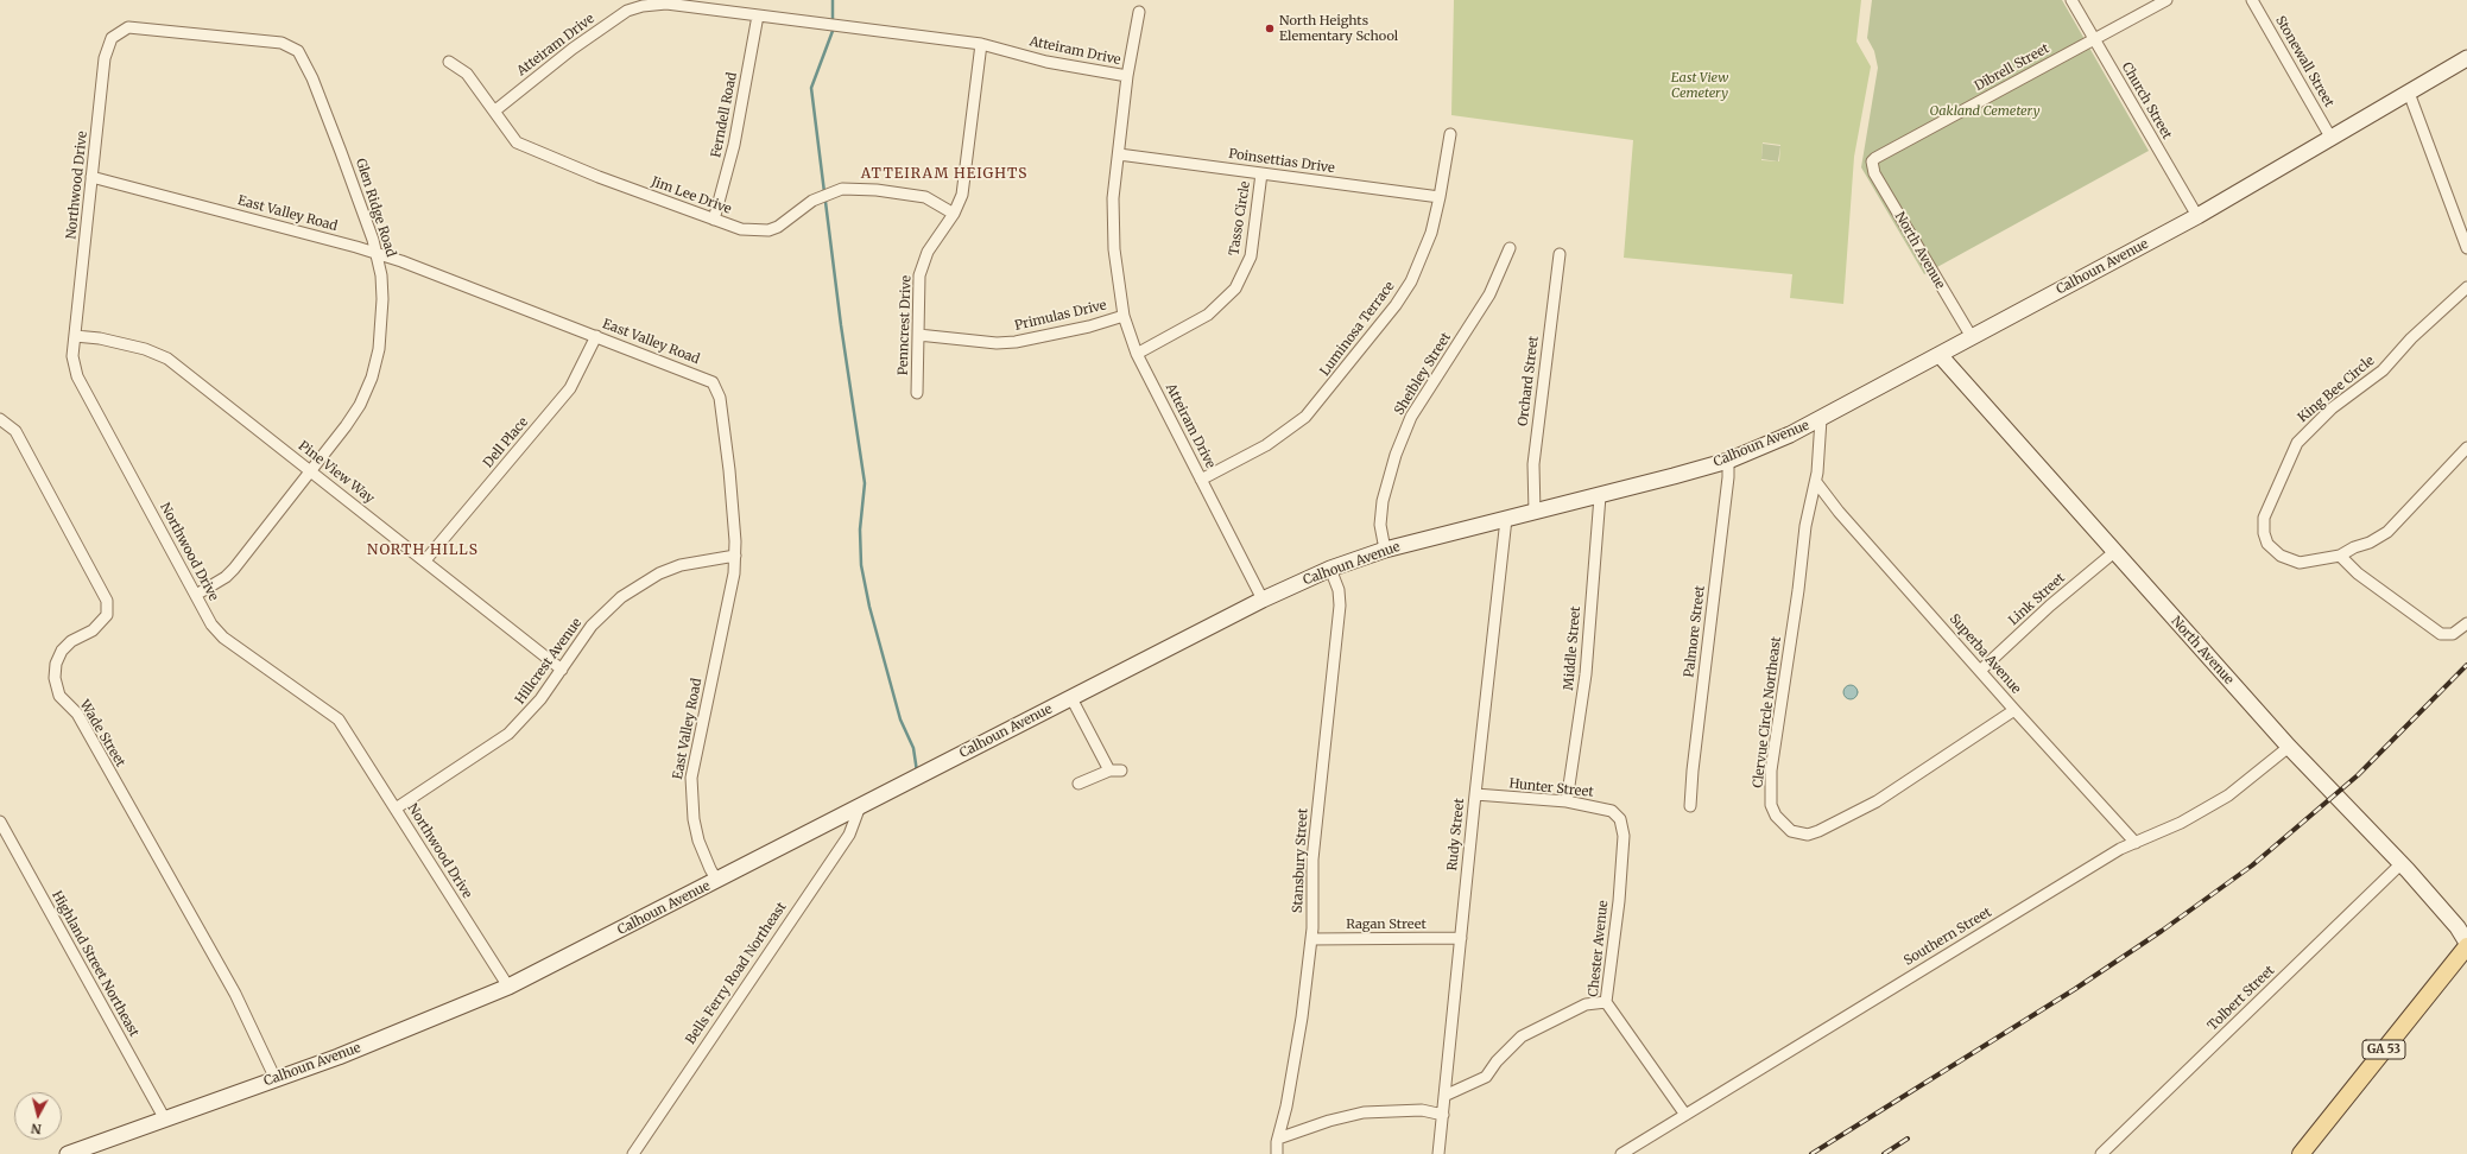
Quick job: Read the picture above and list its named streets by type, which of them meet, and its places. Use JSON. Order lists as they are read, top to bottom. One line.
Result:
{"streets":{"main road":["GA 53"],"street":["Atteiram Drive","Stonewall Street","Dibrell Street","Church Street","Ferndell Road","Poinsettias Drive","Northwood Drive","Jim Lee Drive","Glen Ridge Road","East Valley Road","Tasso Circle","North Avenue","Calhoun Avenue","Primulas Drive","Penncrest Drive","Luminosa Terrace","Sheibley Street","Orchard Street","King Bee Circle","Dell Place","Pine View Way","Link Street","Palmore Street","Middle Street","Superba Avenue","Hillcrest Avenue","Clervue Circle Northeast","Wade Street","Hunter Street","Rudy Street","Stansbury Street","Ragan Street","Southern Street","Chester Avenue","Highland Street Northeast","Bells Ferry Road Northeast","Tolbert Street"]},"crossings":[["Atteiram Drive","Ferndell Road"],["Atteiram Drive","Poinsettias Drive"],["Atteiram Drive","Jim Lee Drive"],["Atteiram Drive","Tasso Circle"],["Atteiram Drive","Calhoun Avenue"],["Atteiram Drive","Primulas Drive"],["Atteiram Drive","Penncrest Drive"],["Atteiram Drive","Luminosa Terrace"],["Stonewall Street","Calhoun Avenue"],["Dibrell Street","Church Street"],["Dibrell Street","North Avenue"],["Church Street","Calhoun Avenue"],["Ferndell Road","Jim Lee Drive"],["Poinsettias Drive","Tasso Circle"],["Poinsettias Drive","Luminosa Terrace"],["Northwood Drive","Glen Ridge Road"],["Northwood Drive","East Valley Road"],["Northwood Drive","Calhoun Avenue"],["Northwood Drive","Pine View Way"],["Northwood Drive","Hillcrest Avenue"],["Jim Lee Drive","Penncrest Drive"],["Glen Ridge Road","East Valley Road"],["Glen Ridge Road","Pine View Way"],["East Valley Road","Calhoun Avenue"],["East Valley Road","Dell Place"],["East Valley Road","Hillcrest Avenue"],["North Avenue","Calhoun Avenue"],["North Avenue","Link Street"],["North Avenue","Southern Street"],["North Avenue","Tolbert Street"],["North Avenue","GA 53"],["Calhoun Avenue","Sheibley Street"],["Calhoun Avenue","Orchard Street"],["Calhoun Avenue","Palmore Street"],["Calhoun Avenue","Middle Street"],["Calhoun Avenue","Clervue Circle Northeast"],["Calhoun Avenue","Wade Street"],["Calhoun Avenue","Rudy Street"],["Calhoun Avenue","Stansbury Street"],["Calhoun Avenue","Highland Street Northeast"],["Calhoun Avenue","Bells Ferry Road Northeast"],["Primulas Drive","Penncrest Drive"],["Dell Place","Pine View Way"],["Pine View Way","Hillcrest Avenue"],["Link Street","Superba Avenue"],["Middle Street","Hunter Street"],["Superba Avenue","Clervue Circle Northeast"],["Superba Avenue","Southern Street"],["Hunter Street","Rudy Street"],["Hunter Street","Chester Avenue"],["Rudy Street","Ragan Street"],["Stansbury Street","Ragan Street"],["Southern Street","Chester Avenue"]],"districts":["ATTEIRAM HEIGHTS","NORTH HILLS"],"parks":["East View Cemetery","Oakland Cemetery"],"places":["North Heights Elementary School"],"north":"bottom"}
